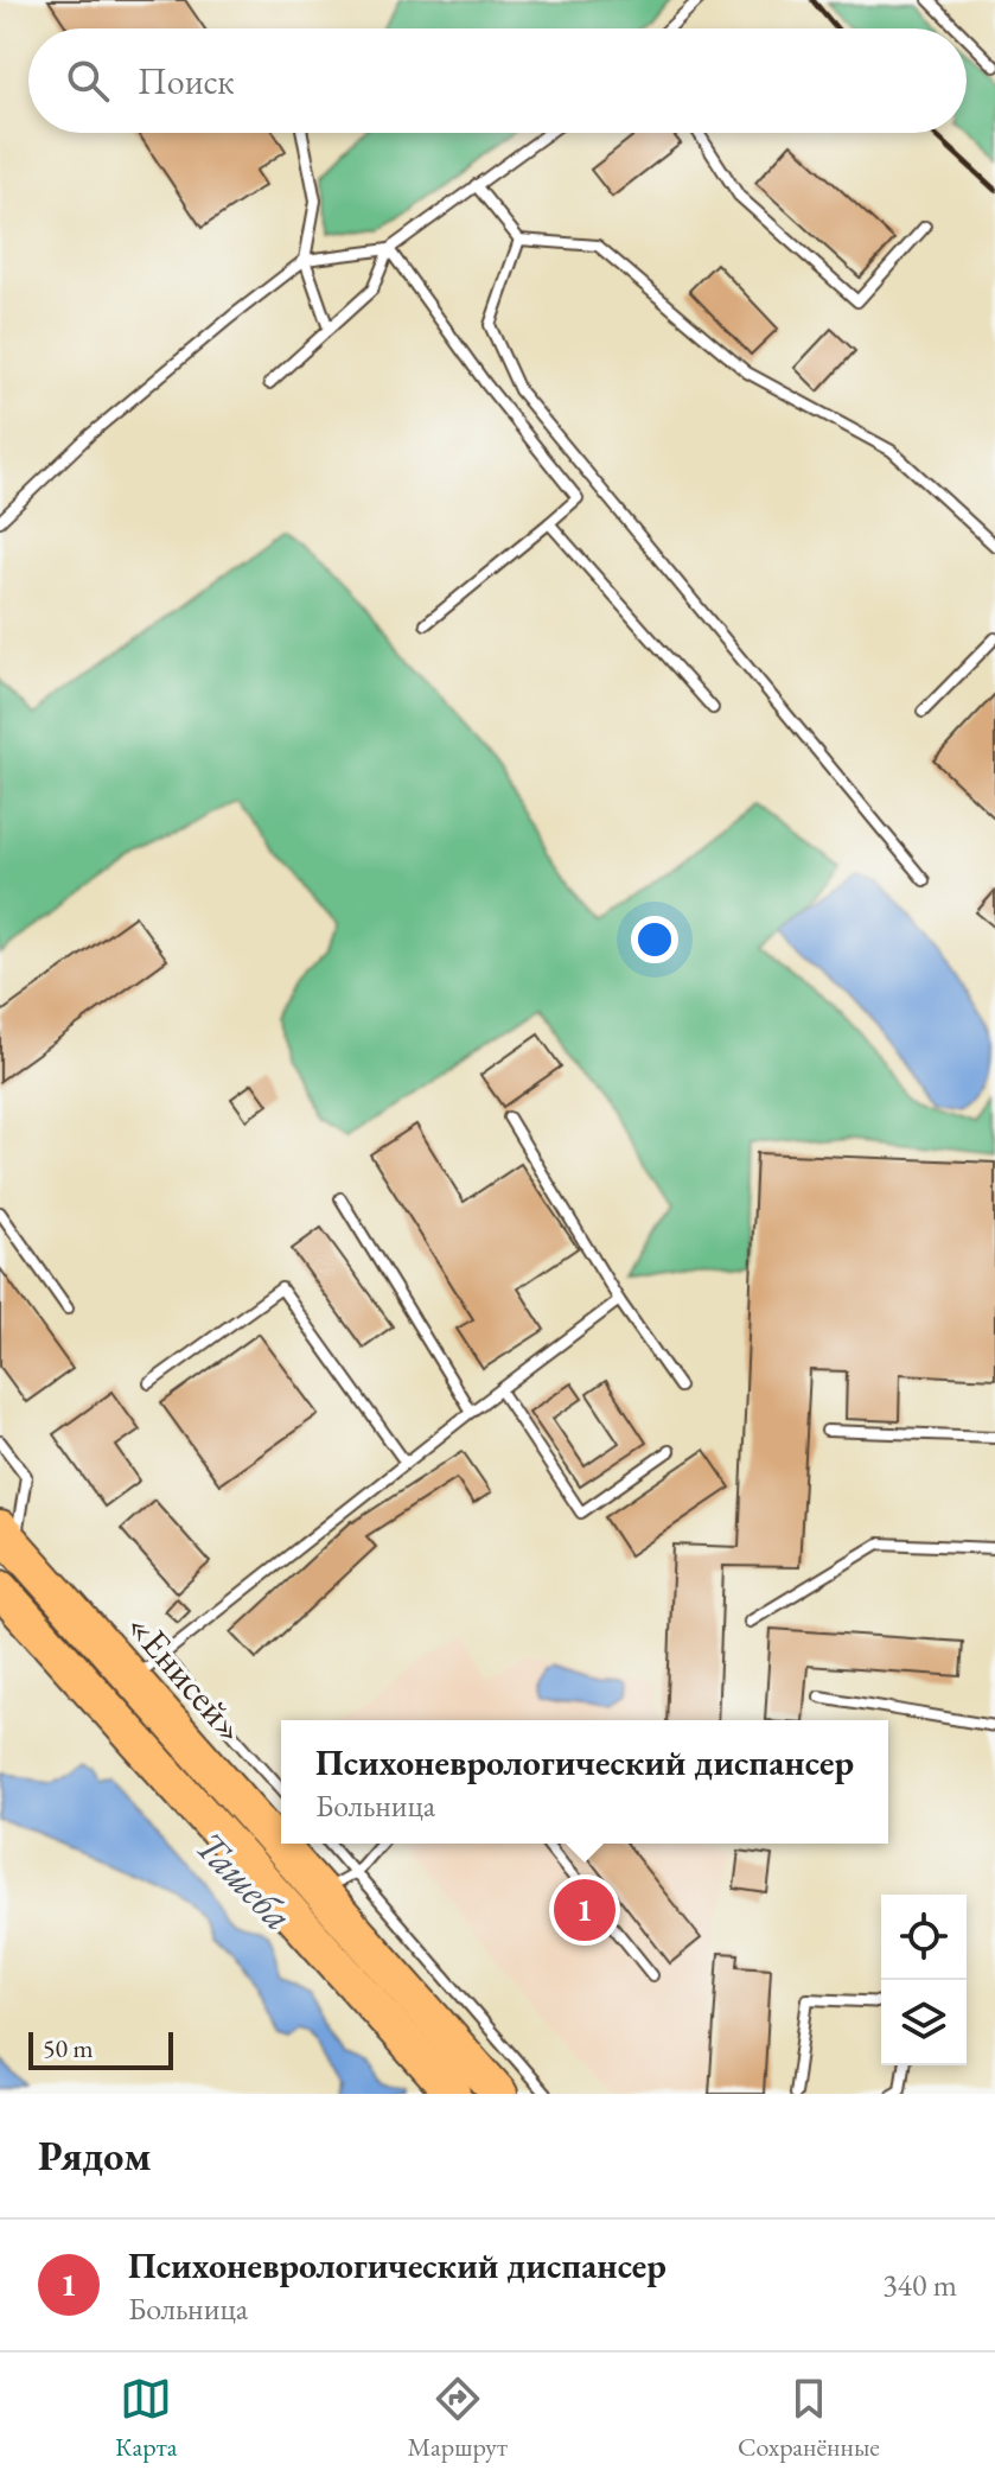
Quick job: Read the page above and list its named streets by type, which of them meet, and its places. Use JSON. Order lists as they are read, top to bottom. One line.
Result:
{"streets":{"highway":["«Енисей»"]},"water":["Ташеба"],"scale_bar":"50 m","page":{"search":"Поиск","popup":["Психоневрологический диспансер","Больница"],"pins":"1","scale":"50 m","heading":"Рядом","list":[{"mark":"1","name":"Психоневрологический диспансер","note":"Больница","value":"340 m"}],"nav":["Карта","Маршрут","Сохранённые"]}}
